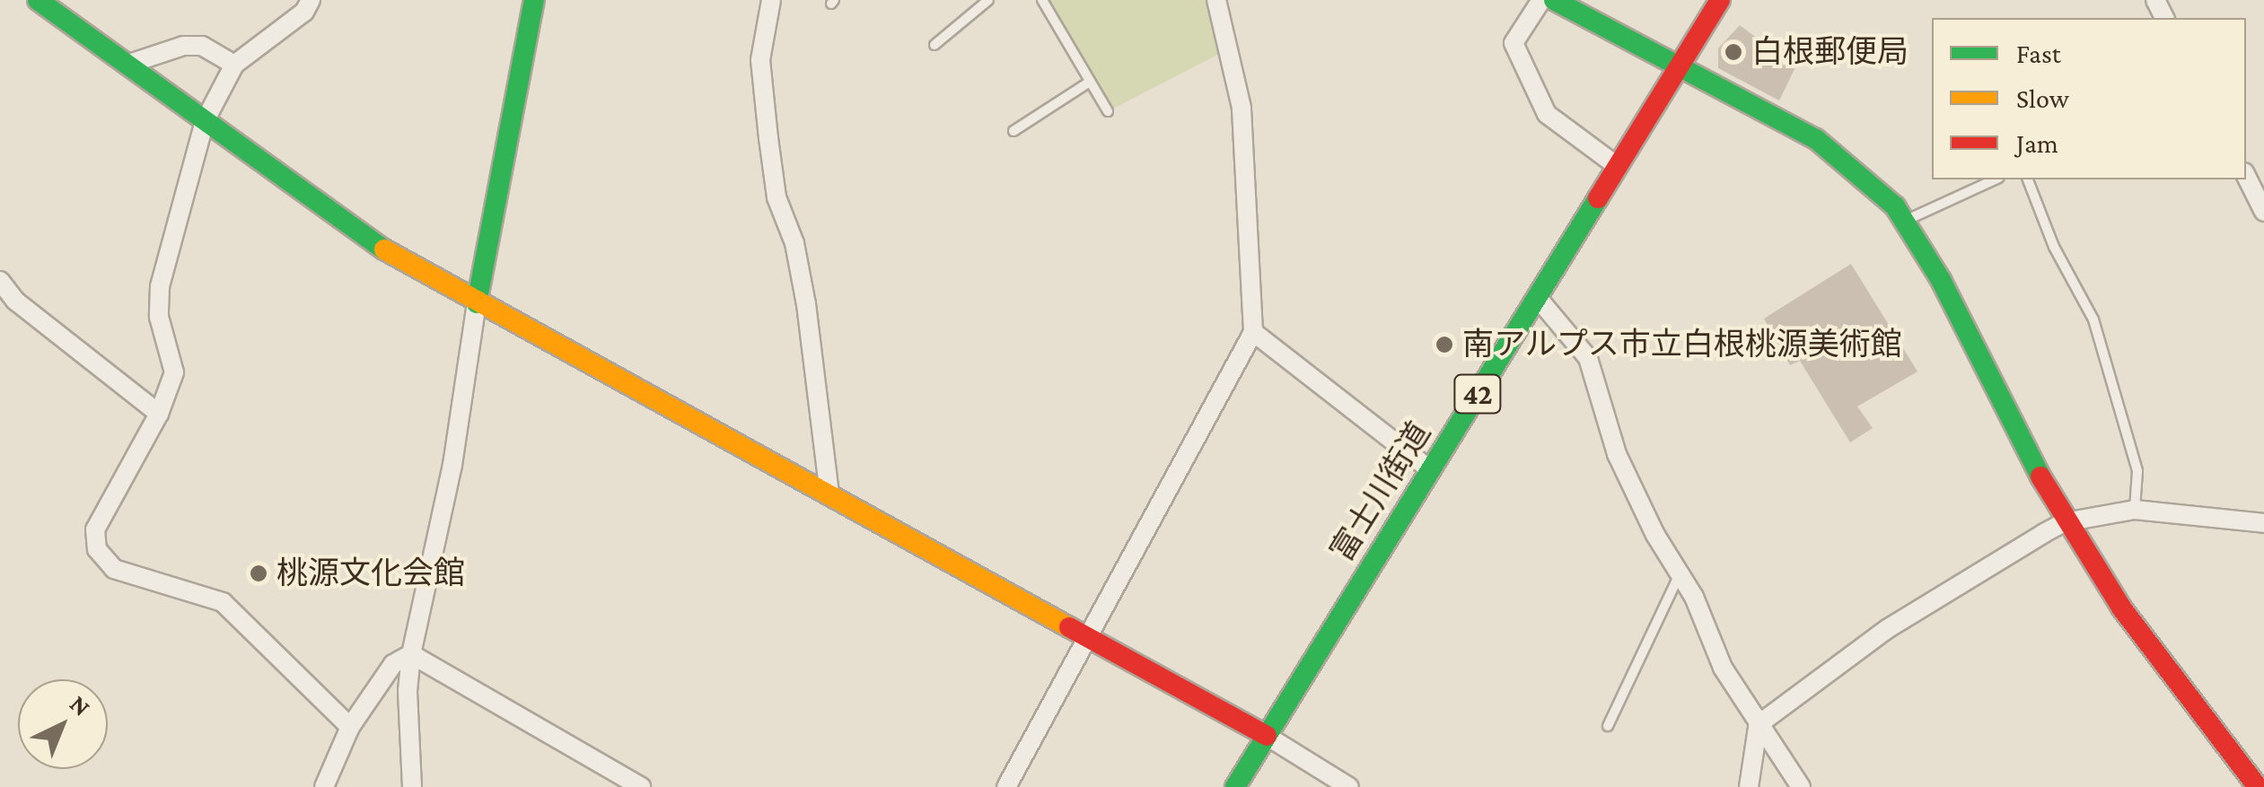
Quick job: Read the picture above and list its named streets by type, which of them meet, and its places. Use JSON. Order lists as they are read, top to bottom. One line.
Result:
{"streets":{"street":["42","富士川街道"]},"places":["白根郵便局","南アルプス市立白根桃源美術館","桃源文化会館"],"legend":["Fast","Slow","Jam"],"north":"top right"}
